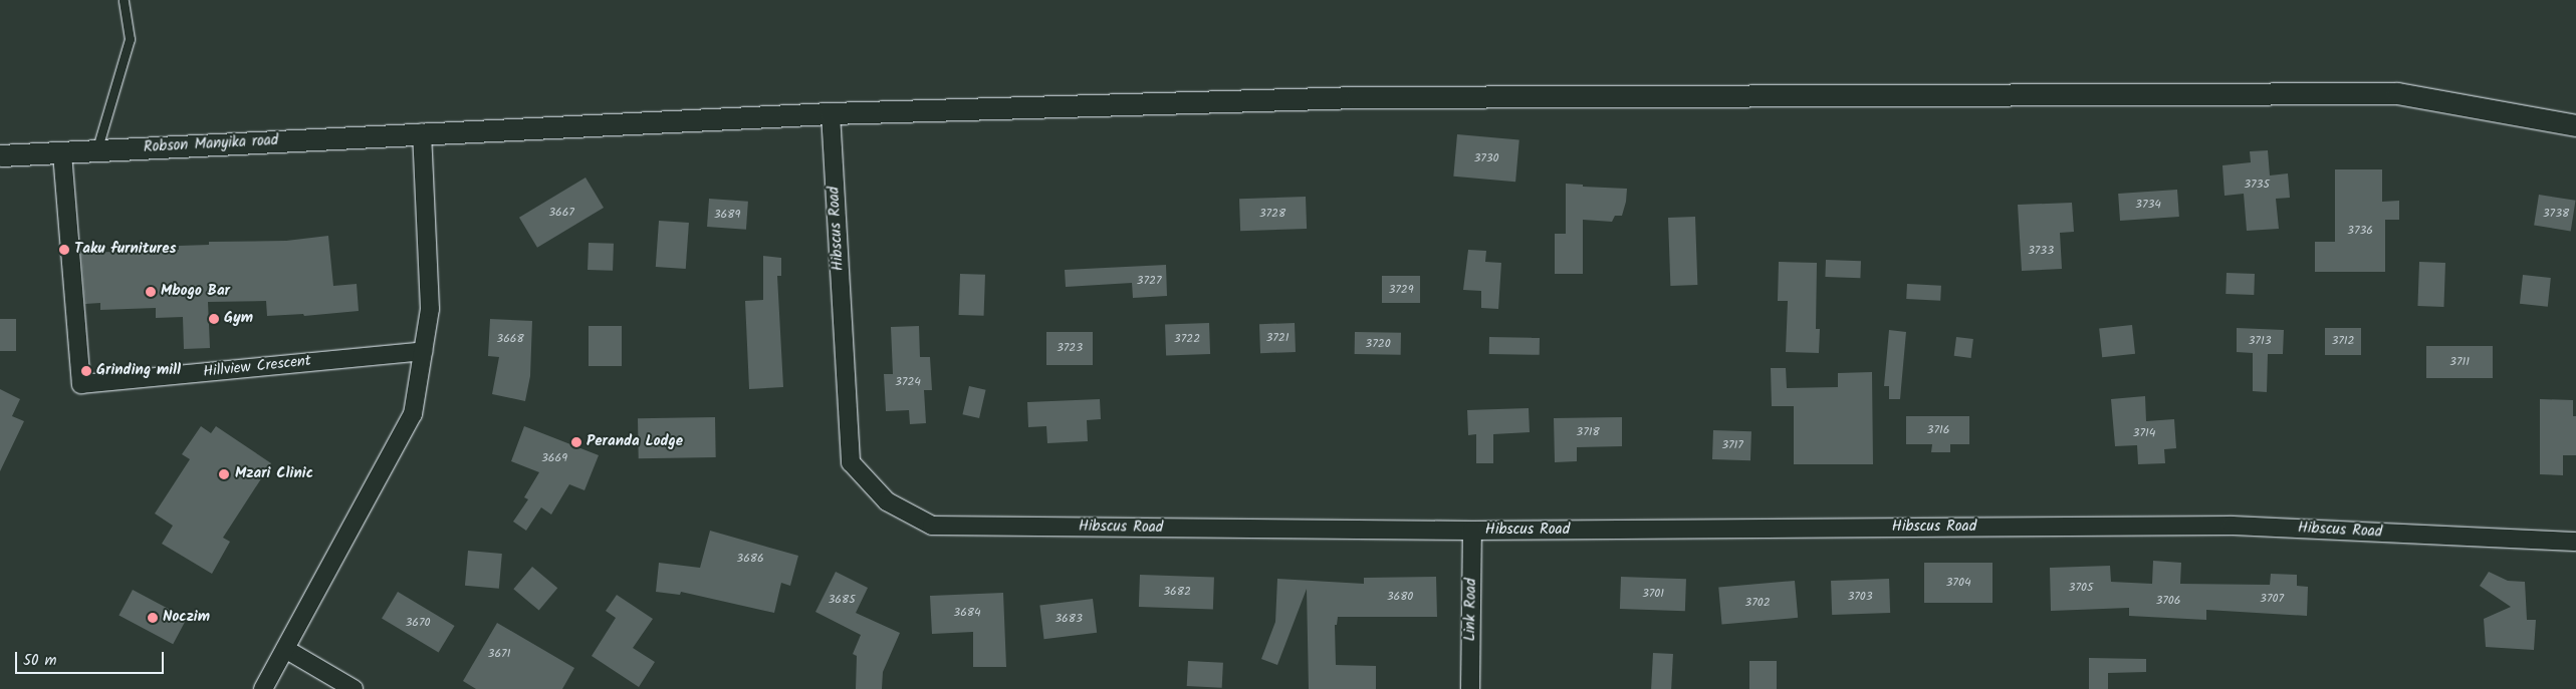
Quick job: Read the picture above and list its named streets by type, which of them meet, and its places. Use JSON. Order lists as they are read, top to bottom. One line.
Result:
{"streets":{"street":["Robson Manyika road","Hibscus Road","Hillview Crescent","Link Road"]},"crossings":[["Robson Manyika road","Hibscus Road"],["Robson Manyika road","Hillview Crescent"],["Hibscus Road","Link Road"]],"places":["Taku furnitures","Mbogo Bar","Gym","Grinding mill","Peranda Lodge","Mzari Clinic","Noczim"],"house_numbers":["3730","3735","3734","3667","3728","3738","3689","3736","3733","3727","3729","3721","3668","3722","3713","3712","3720","3723","3711","3724","3716","3718","3714","3717","3669","3686","3704","3705","3682","3701","3680","3703","3707","3685","3706","3702","3684","3683","3670","3671"],"scale_bar":"50 m"}
